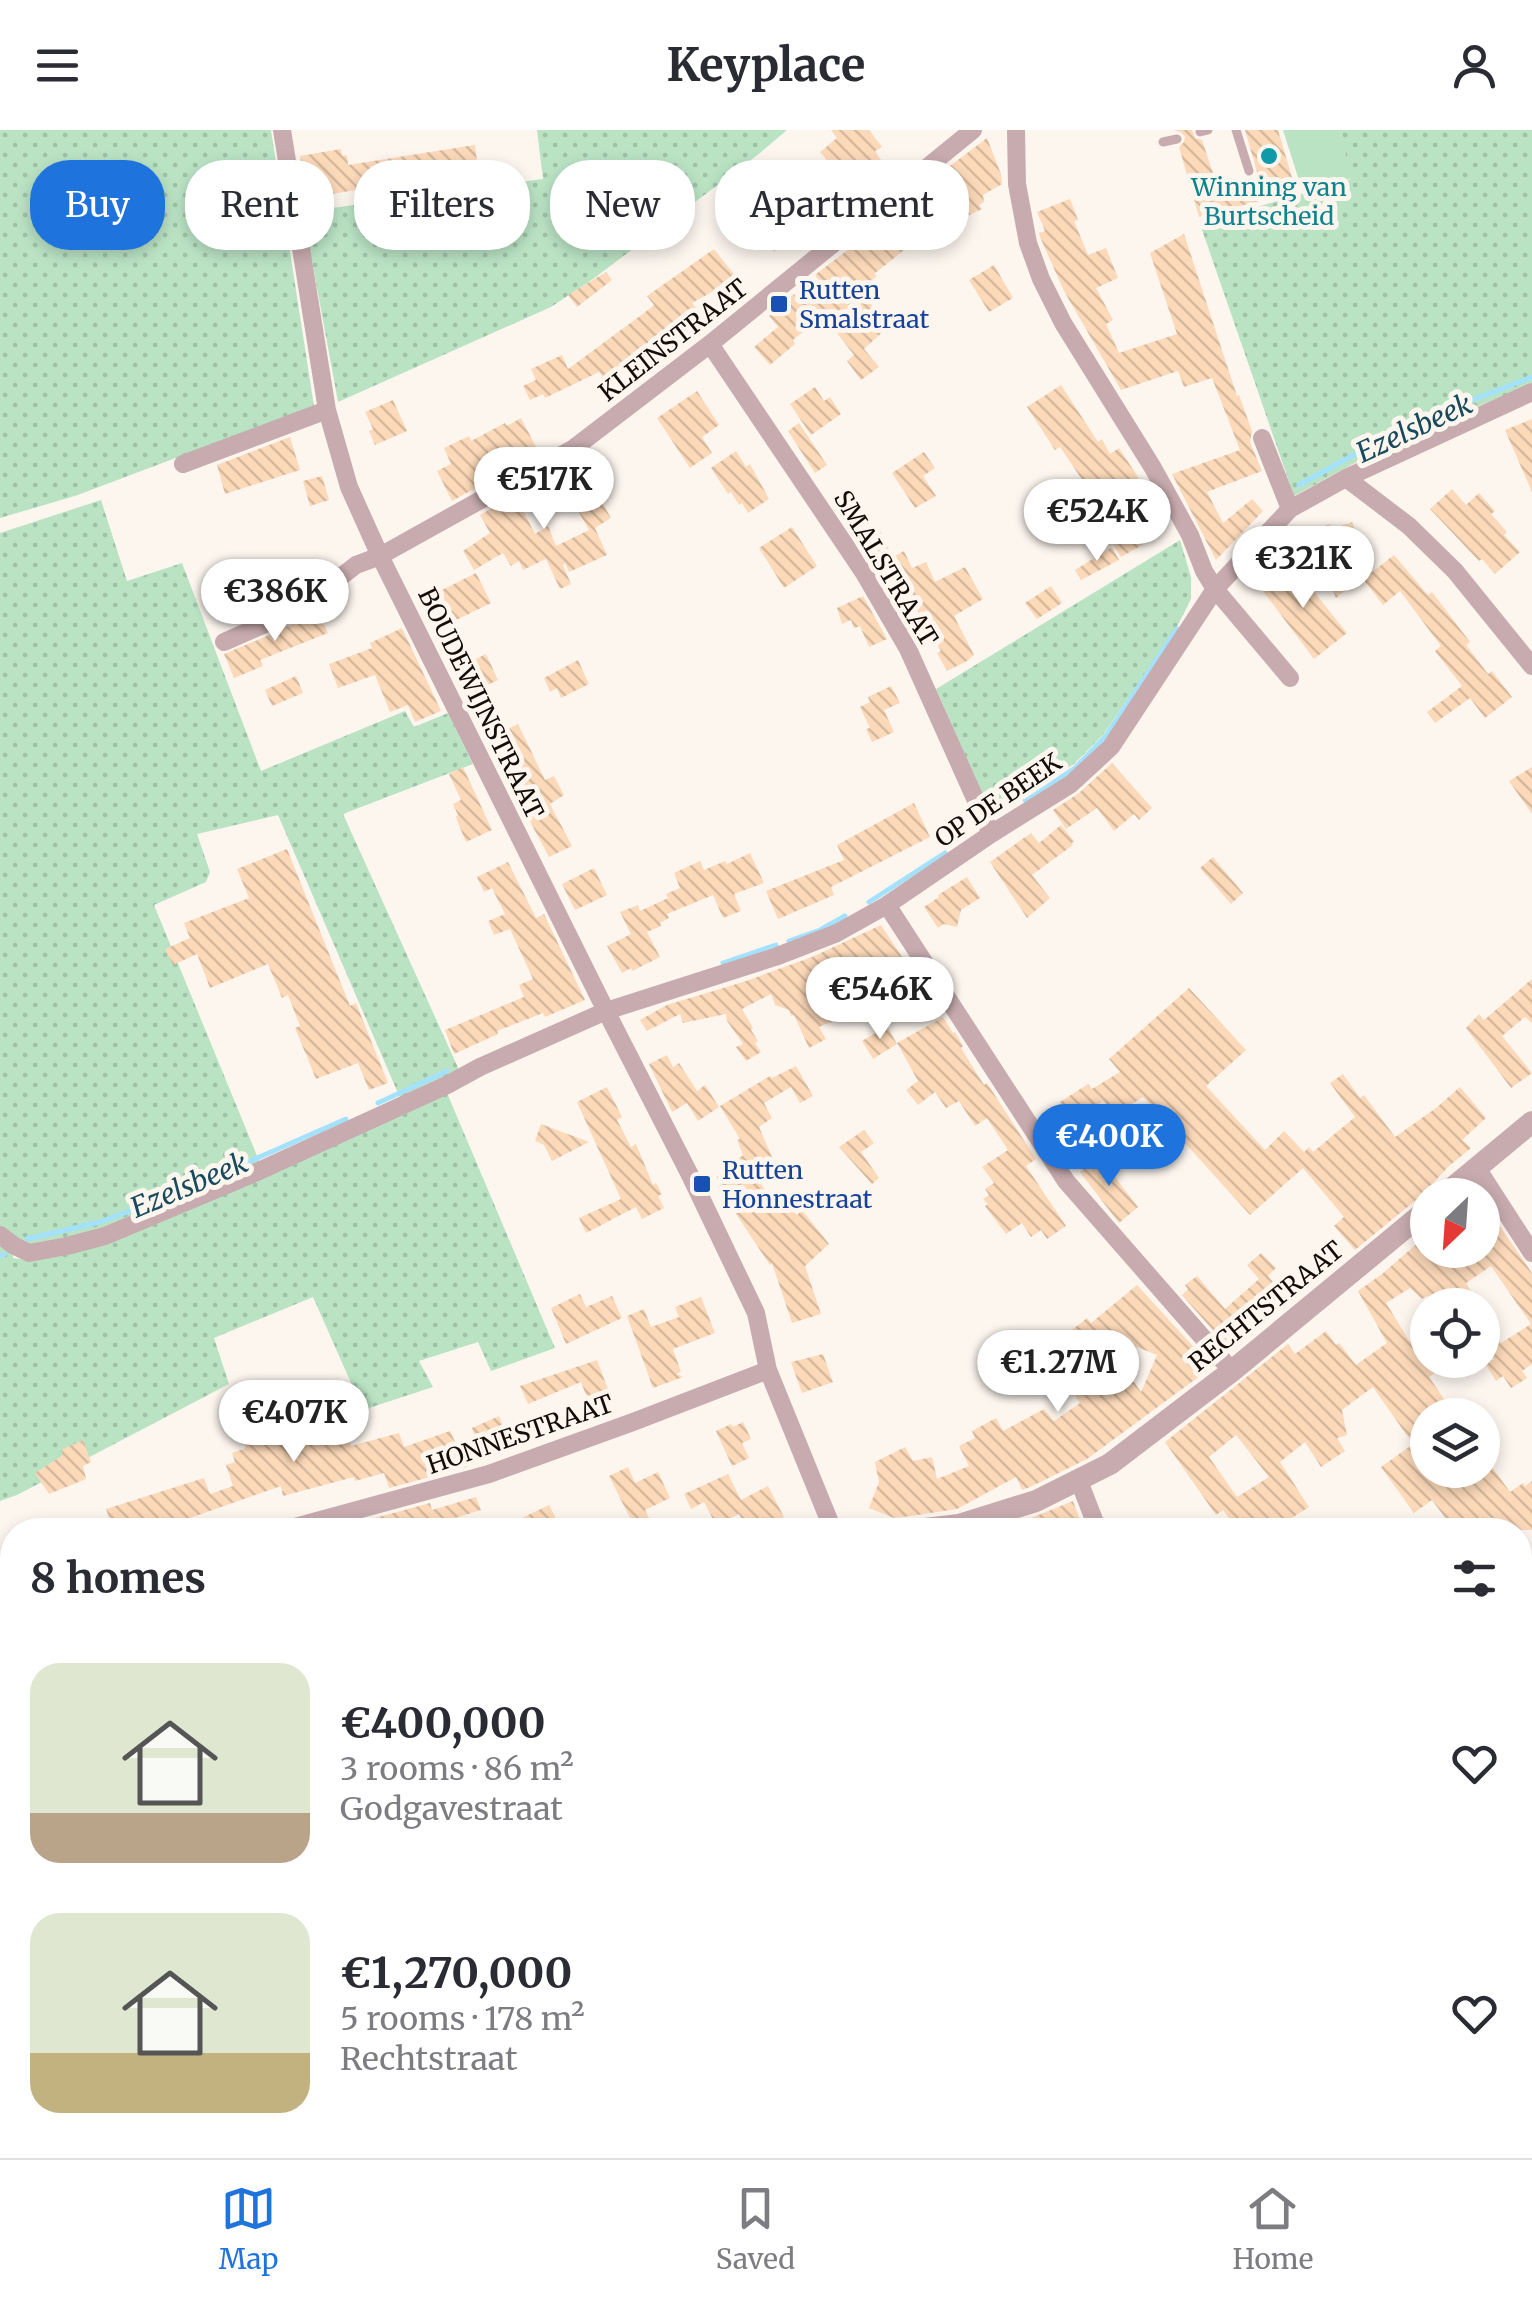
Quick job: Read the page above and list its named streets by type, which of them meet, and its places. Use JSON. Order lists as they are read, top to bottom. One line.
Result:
{"streets":{"street":["KLEINSTRAAT","SMALSTRAAT","BOUDEWIJNSTRAAT","OP DE BEEK","RECHTSTRAAT","HONNESTRAAT"]},"crossings":[["KLEINSTRAAT","SMALSTRAAT"],["KLEINSTRAAT","BOUDEWIJNSTRAAT"],["SMALSTRAAT","OP DE BEEK"],["BOUDEWIJNSTRAAT","OP DE BEEK"],["BOUDEWIJNSTRAAT","HONNESTRAAT"]],"water":["Ezelsbeek"],"places":{"other":["Winning van Burtscheid"],"transit":["Rutten Smalstraat","Rutten Honnestraat"]},"north":"bottom left","page":{"header":"Keyplace","chip":["Buy","Rent","Filters","New","Apartment"],"price":["€517K","€524K","€321K","€386K","€546K","€400K","€1.27M","€407K"],"heading":"8 homes","list":[{"name":"€400,000","note":"3 rooms · 86 m² · Godgavestraat"},{"name":"€1,270,000","note":"5 rooms · 178 m² · Rechtstraat"}],"tabs":["Map","Saved","Home"]}}
